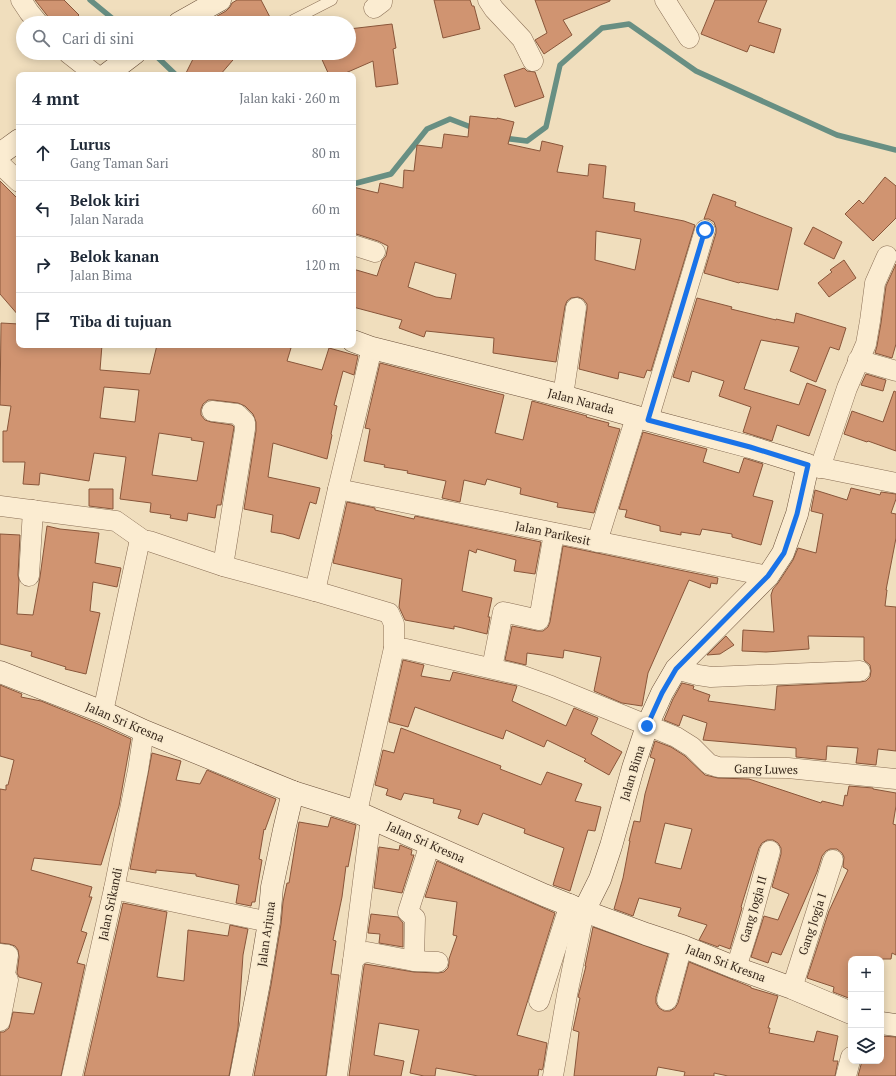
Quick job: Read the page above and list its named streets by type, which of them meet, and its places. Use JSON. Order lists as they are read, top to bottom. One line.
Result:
{"streets":{"main road":["Jalan Narada","Jalan Sri Kresna","Jalan Bima","Jalan Arjuna"],"street":["Jalan Parikesit","Gang Luwes","Jalan Srikandi","Gang Jogja II","Gang Jogja I"]},"crossings":[["Jalan Narada","Jalan Bima"],["Jalan Parikesit","Jalan Bima"],["Jalan Sri Kresna","Jalan Bima"],["Jalan Sri Kresna","Jalan Srikandi"],["Jalan Sri Kresna","Gang Jogja II"],["Jalan Sri Kresna","Gang Jogja I"],["Jalan Sri Kresna","Jalan Arjuna"],["Gang Luwes","Jalan Bima"]],"page":{"search":"Cari di sini","heading":["4 mnt","Jalan kaki · 260 m"],"list":[["Lurus","Gang Taman Sari","80 m"],["Belok kiri","Jalan Narada","60 m"],["Belok kanan","Jalan Bima","120 m"],"Tiba di tujuan"],"map_buttons":["+","−"]}}
